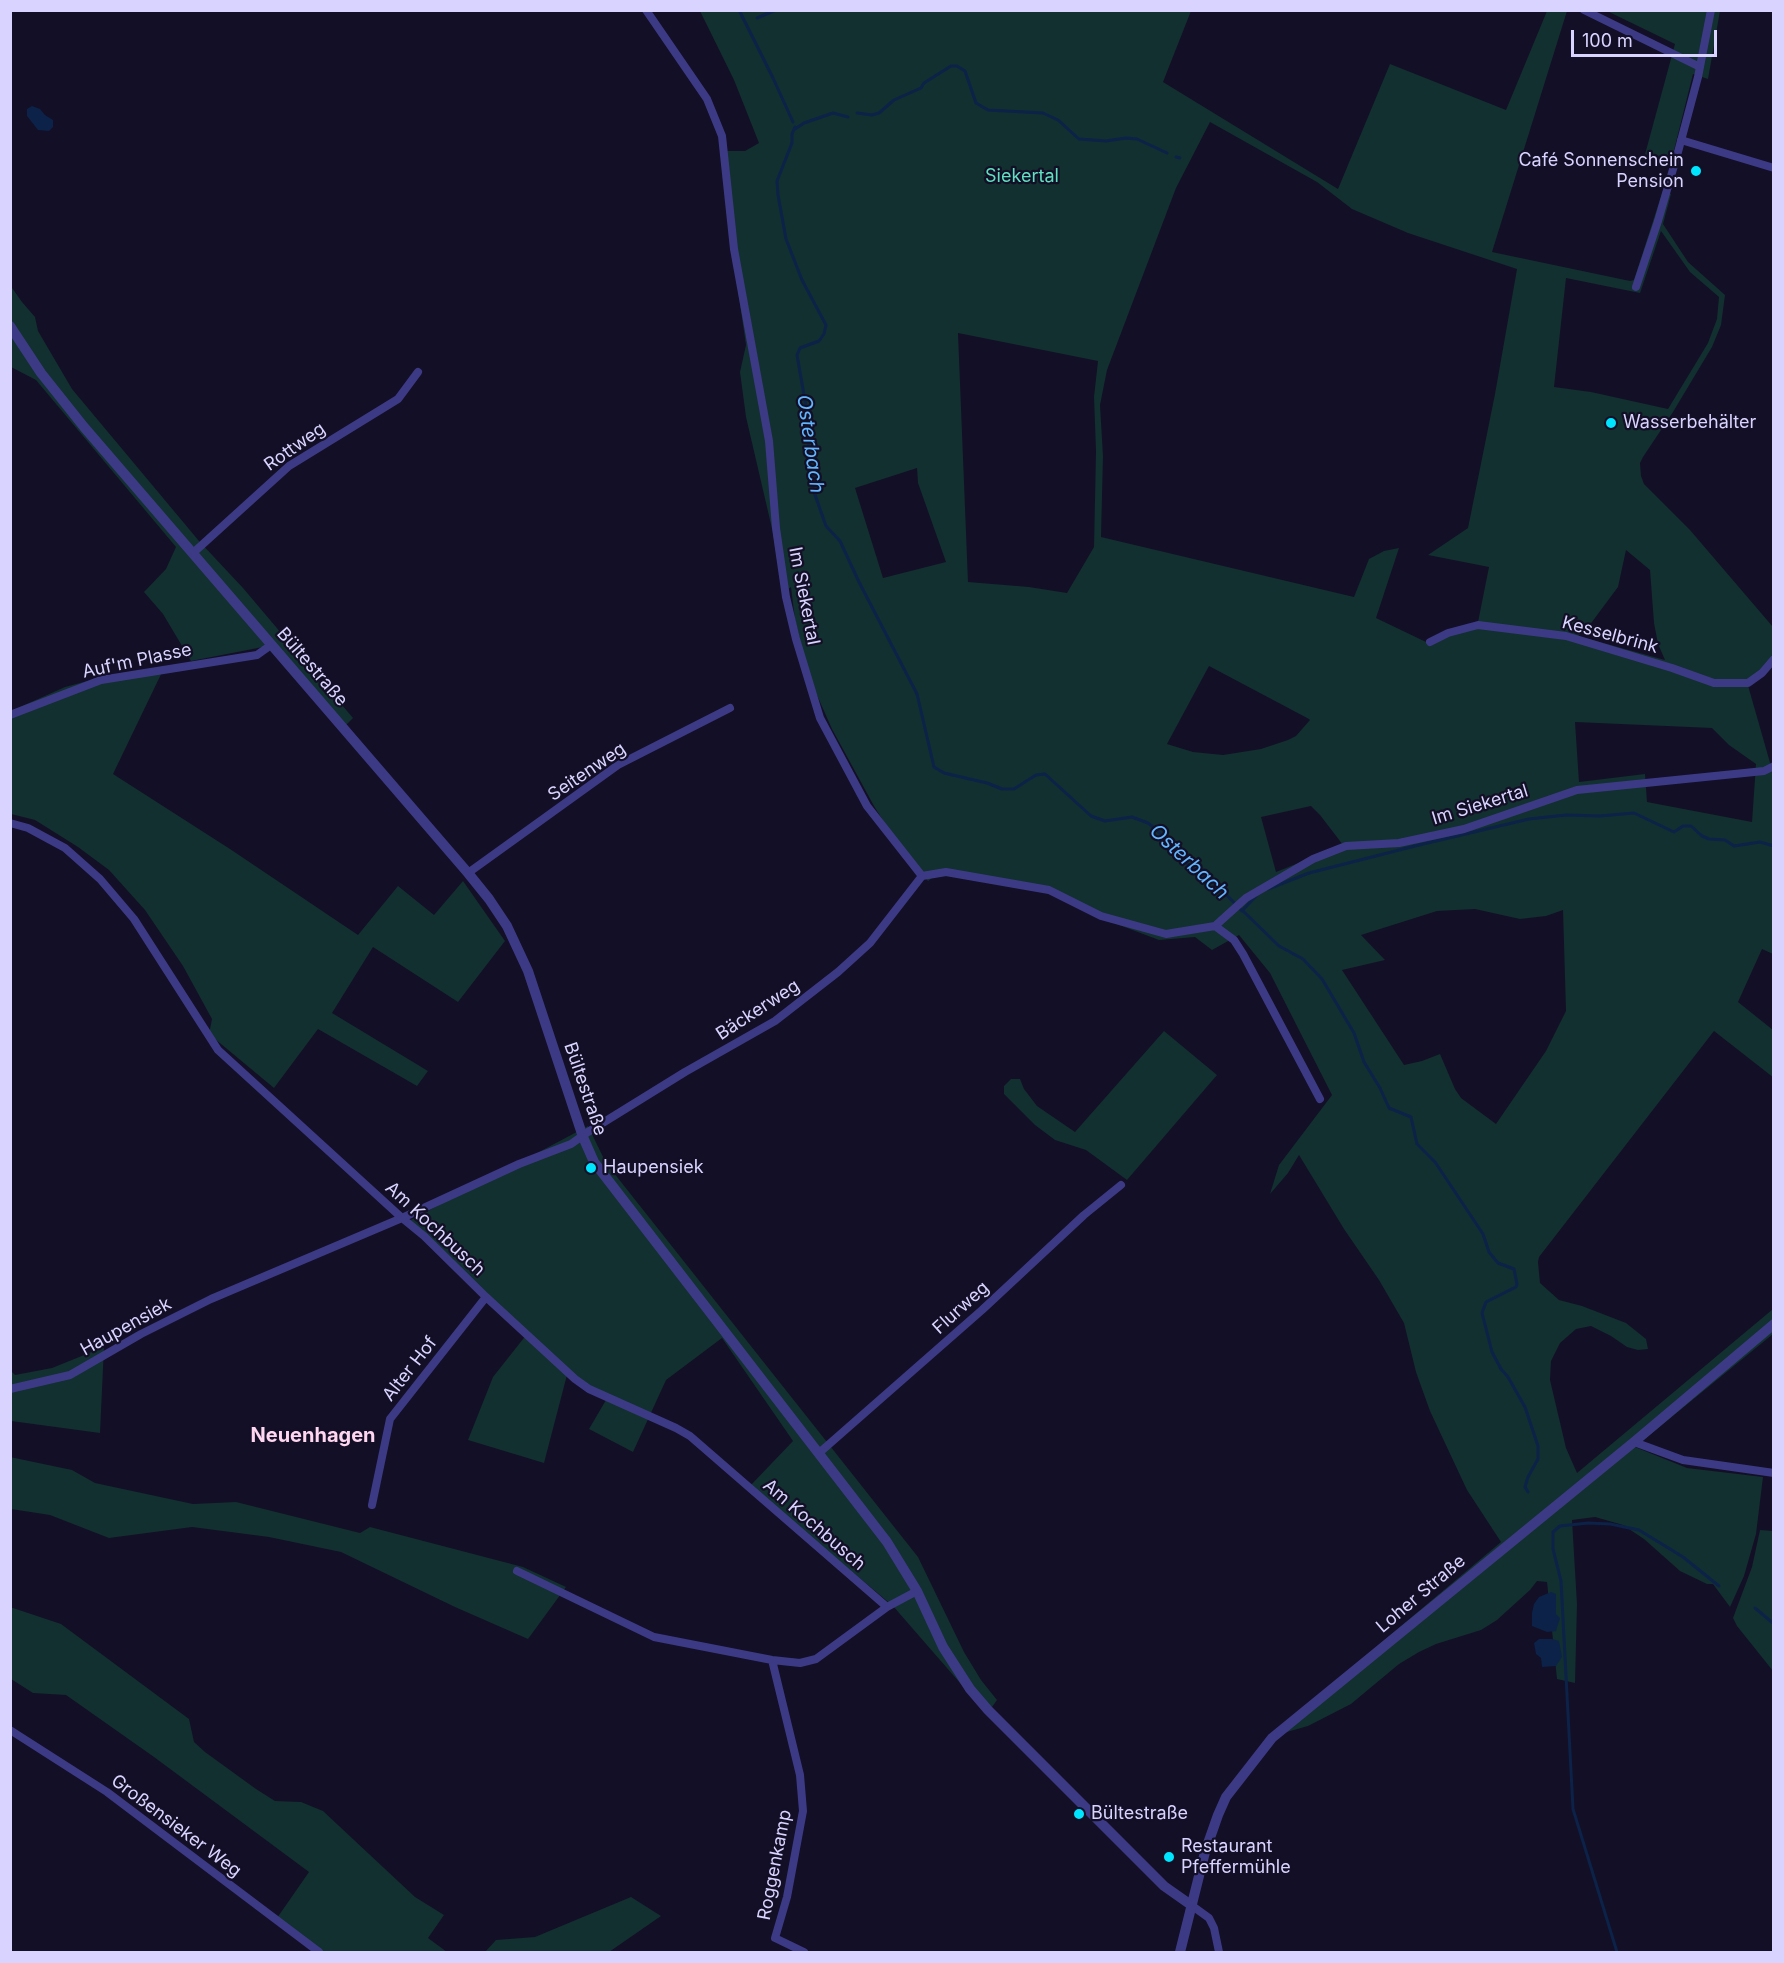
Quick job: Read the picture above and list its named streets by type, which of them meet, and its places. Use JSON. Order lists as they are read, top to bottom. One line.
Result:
{"streets":{"street":["Rottweg","Im Siekertal","Kesselbrink","Auf'm Plasse","Bültestraße","Seitenweg","Bäckerweg","Am Kochbusch","Flurweg","Haupensiek","Alter Hof","Loher Straße","Großensieker Weg","Roggenkamp"]},"crossings":[["Rottweg","Bültestraße"],["Im Siekertal","Bäckerweg"],["Auf'm Plasse","Bültestraße"],["Bültestraße","Seitenweg"],["Bültestraße","Bäckerweg"],["Bültestraße","Flurweg"],["Bültestraße","Haupensiek"],["Bültestraße","Loher Straße"],["Bäckerweg","Haupensiek"],["Am Kochbusch","Haupensiek"],["Am Kochbusch","Alter Hof"]],"districts":["Neuenhagen"],"water":["Osterbach"],"parks":["Siekertal"],"places":["Café Sonnenschein Pension","Wasserbehälter","Haupensiek","Bültestraße","Restaurant Pfeffermühle"],"scale_bar":"100 m"}
